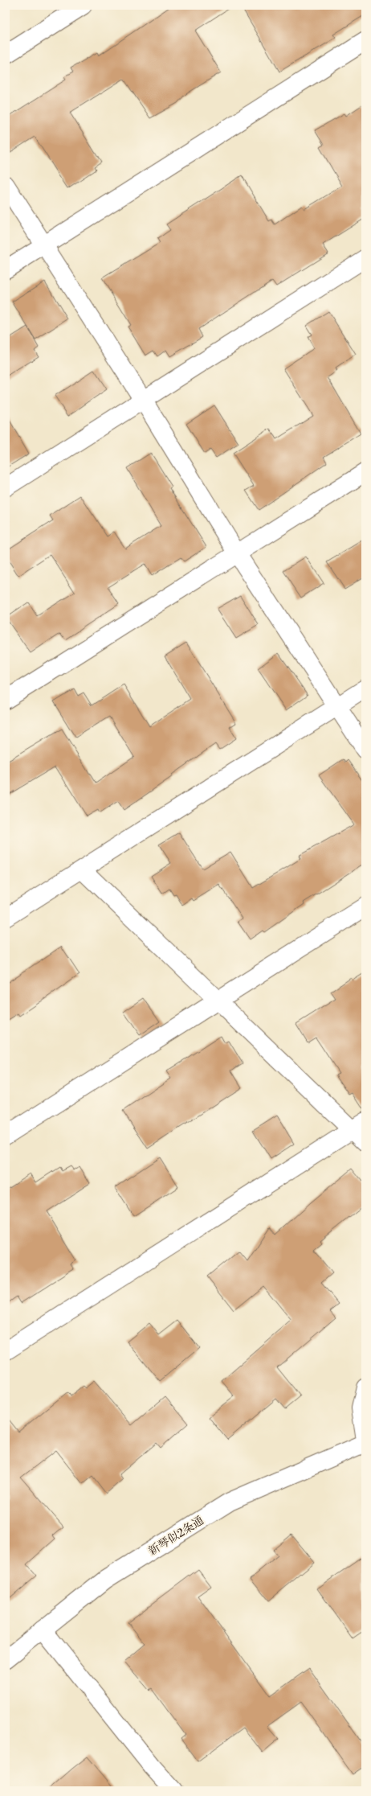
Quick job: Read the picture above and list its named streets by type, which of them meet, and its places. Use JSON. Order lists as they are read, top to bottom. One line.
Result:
{"streets":{"street":["新琴似2条通"]}}
